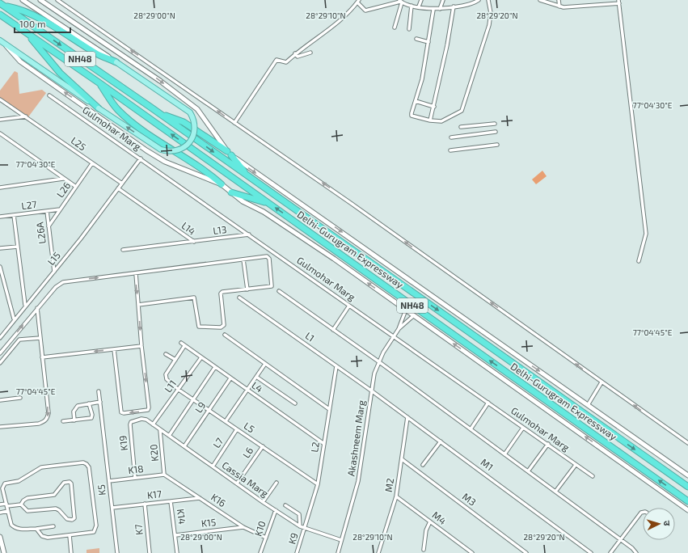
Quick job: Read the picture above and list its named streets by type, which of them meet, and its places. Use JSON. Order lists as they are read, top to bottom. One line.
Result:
{"streets":{"highway":["NH48","Delhi-Gurugram Expressway"],"street":["Gulmohar Marg","L25","L26","L27","L14","L13","L26A","L15","L1","L11","L4","L9","L5","Akashneem Marg","K19","L7","L2","K20","L6","M1","K18","Cassia Marg","M2","K5","K17","M3","K16","K14","M4","K15","K10","K7","K9"]},"crossings":[["Gulmohar Marg","L13"],["Gulmohar Marg","L15"],["Gulmohar Marg","Akashneem Marg"],["L25","L26"],["L25","L15"],["L26","L27"],["L26","L26A"],["L27","L26A"],["L14","L13"],["L14","L15"],["L26A","L15"],["L1","Akashneem Marg"],["L1","L2"],["L1","M1"],["L11","L4"],["L11","L5"],["L11","Cassia Marg"],["L4","L9"],["L4","L2"],["L9","L5"],["L9","Cassia Marg"],["L5","L7"],["L5","L2"],["L5","L6"],["Akashneem Marg","M1"],["Akashneem Marg","Cassia Marg"],["K19","K18"],["K19","Cassia Marg"],["L7","Cassia Marg"],["L2","Cassia Marg"],["L2","K9"],["K20","K18"],["K20","Cassia Marg"],["K20","K16"],["L6","Cassia Marg"],["M1","M2"],["K18","K5"],["K18","K16"],["Cassia Marg","K10"],["Cassia Marg","K9"],["M2","M3"],["M2","M4"],["K5","K17"],["K17","K16"],["K17","K14"],["K17","K7"],["K16","K15"],["K16","K10"],["K14","K15"]],"scale_bar":"100 m","north":"right","coordinates":["28°29'00\"N","28°29'10\"N","28°29'20\"N","77°04'30\"E","77°04'45\"E"]}
